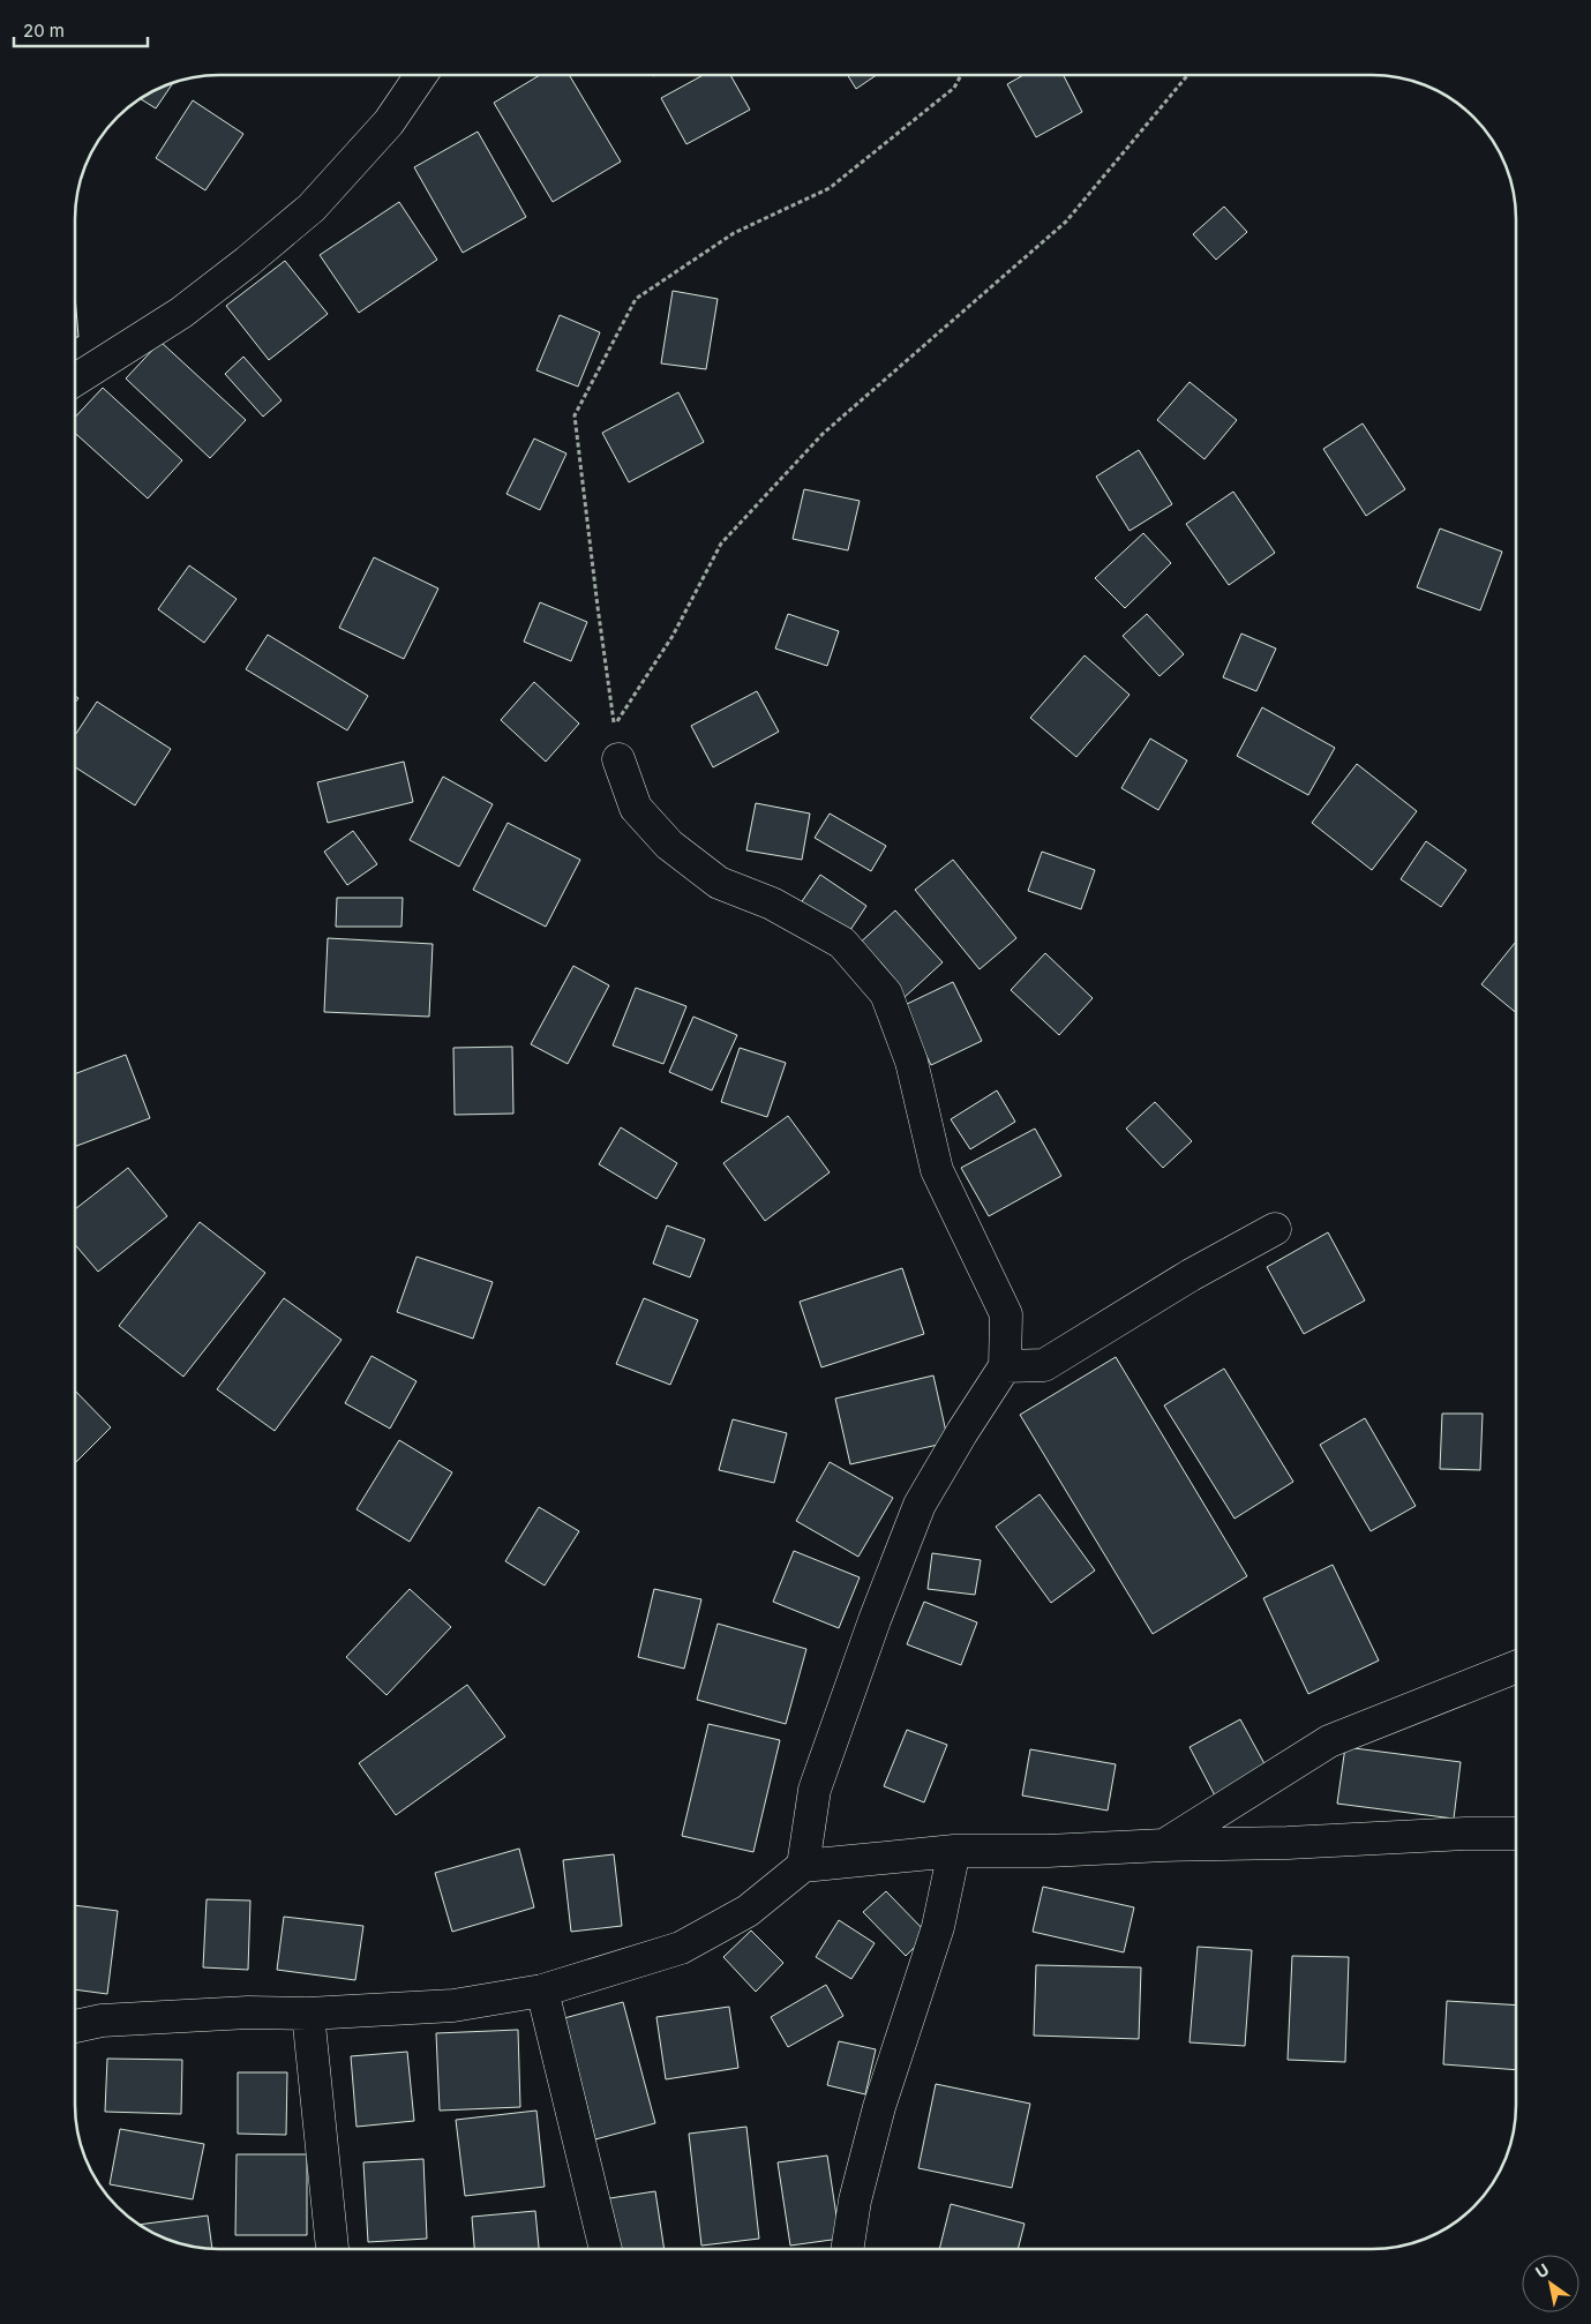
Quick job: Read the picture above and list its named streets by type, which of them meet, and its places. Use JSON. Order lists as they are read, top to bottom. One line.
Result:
{"scale_bar":"20 m","north":"top left"}
